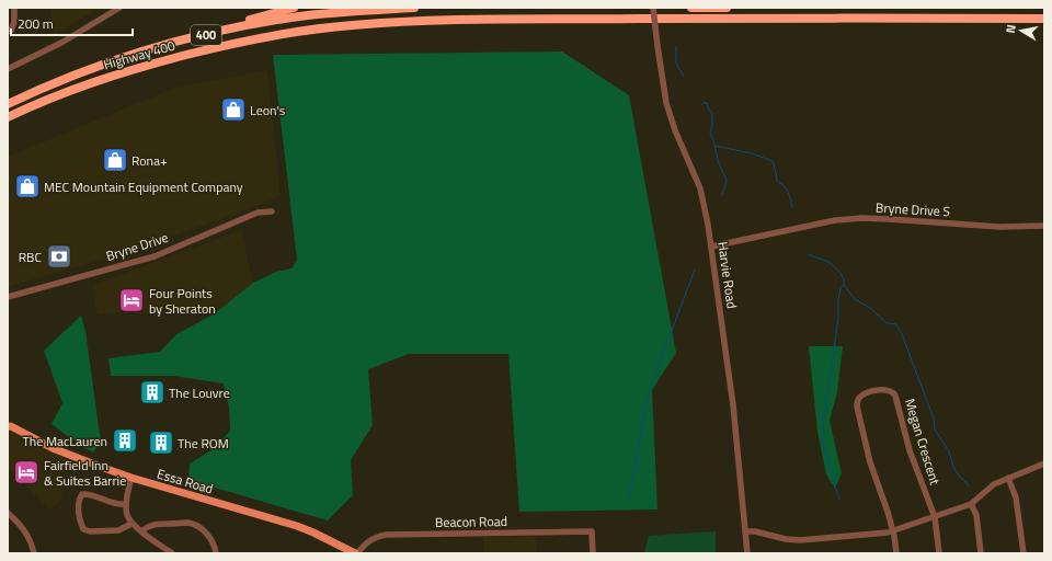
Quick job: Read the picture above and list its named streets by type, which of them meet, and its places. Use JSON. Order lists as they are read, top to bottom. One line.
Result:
{"streets":{"highway":["400","Highway 400"],"main road":["Essa Road"],"street":["Bryne Drive S","Bryne Drive","Harvie Road","Megan Crescent","Beacon Road"]},"crossings":[["Bryne Drive S","Harvie Road"],["Essa Road","Beacon Road"]],"places":{"shop":["Leon's","Rona+","MEC Mountain Equipment Company"],"bank":["RBC"],"hotel":["Four Points by Sheraton","Fairfield Inn & Suites Barrie"],"building":["The Louvre","The MacLauren","The ROM"]},"scale_bar":"200 m","north":"left"}
